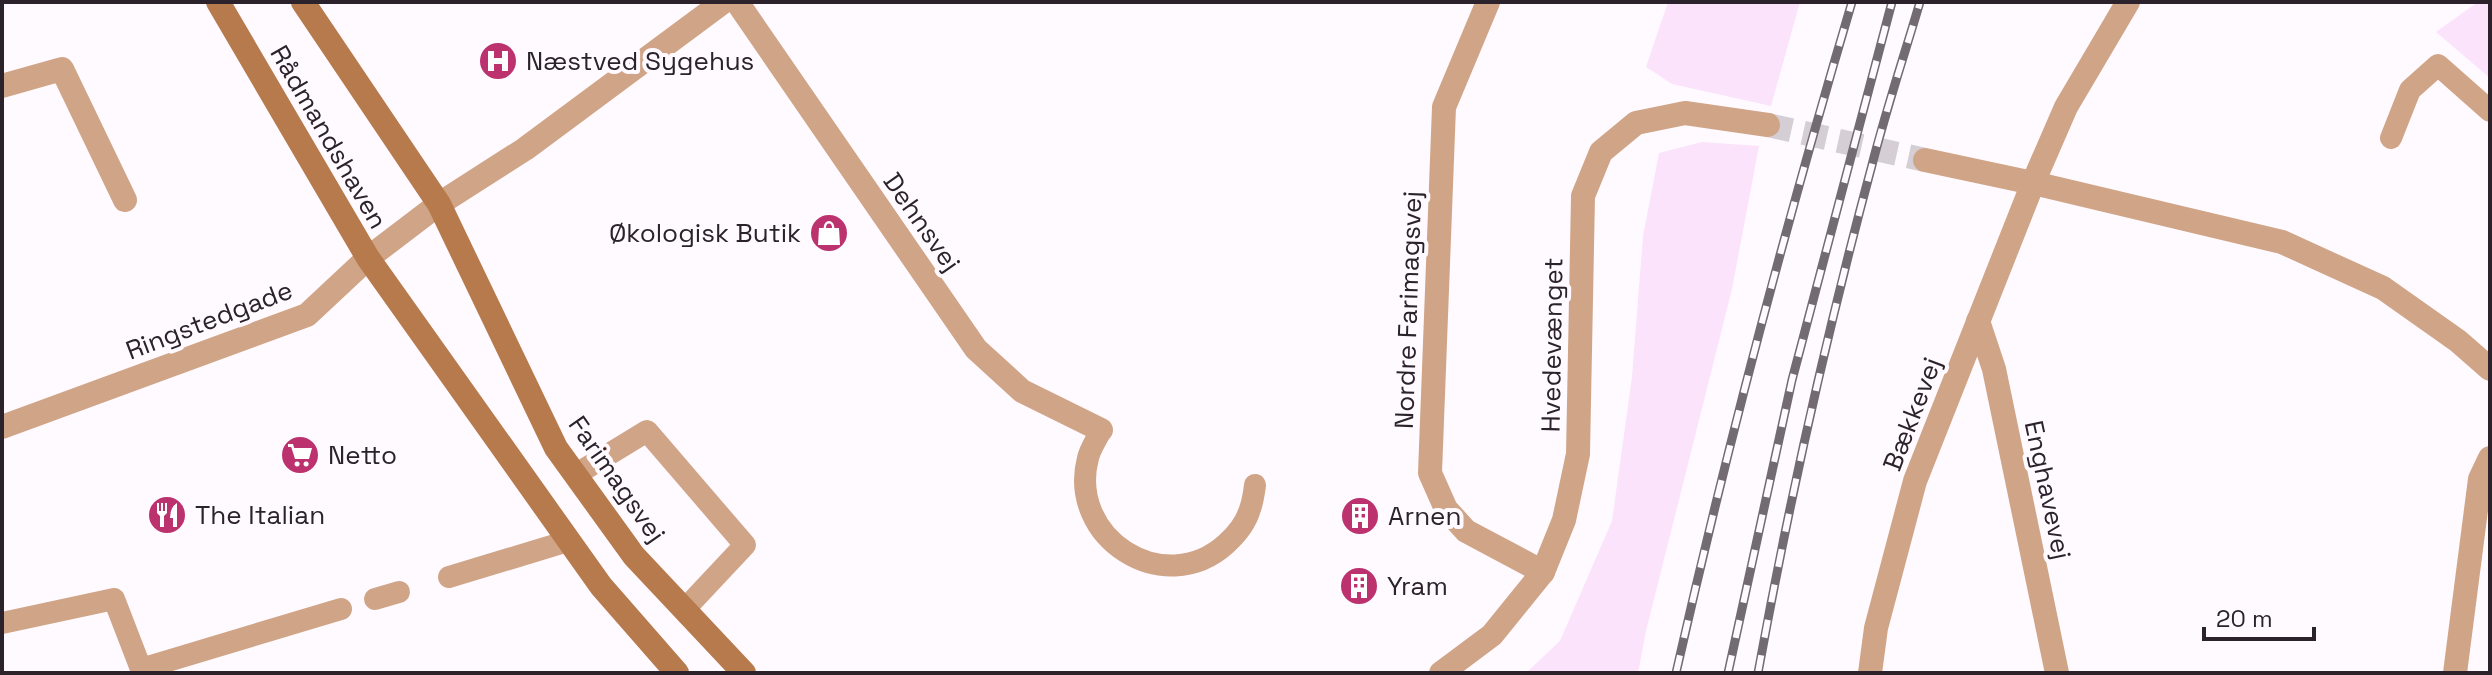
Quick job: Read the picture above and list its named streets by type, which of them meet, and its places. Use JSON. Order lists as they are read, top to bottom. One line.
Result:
{"streets":{"main road":["Rådmandshaven","Farimagsvej"],"street":["Dehnsvej","Nordre Farimagsvej","Ringstedgade","Hvedevænget","Bækkevej","Enghavevej"]},"crossings":[["Rådmandshaven","Ringstedgade"],["Rådmandshaven","Farimagsvej"],["Nordre Farimagsvej","Hvedevænget"],["Ringstedgade","Farimagsvej"],["Bækkevej","Enghavevej"]],"places":{"hospital":["Næstved Sygehus"],"shop":["Økologisk Butik"],"supermarket":["Netto"],"restaurant":["The Italian"],"building":["Arnen","Yram"]},"scale_bar":"20 m"}
